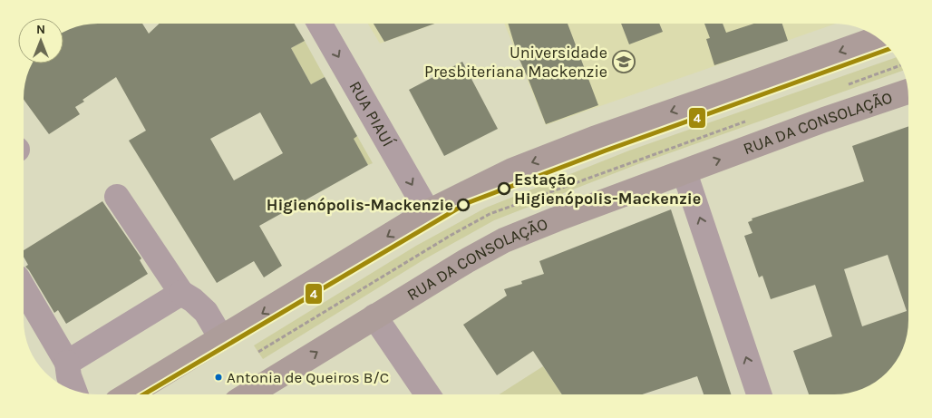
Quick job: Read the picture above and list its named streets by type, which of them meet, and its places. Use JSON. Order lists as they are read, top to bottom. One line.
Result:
{"streets":{"main road":["RUA DA CONSOLAÇÃO"],"street":["RUA PIAUÍ"]},"one_way":["RUA PIAUÍ"],"places":{"school or university":["Universidade Presbiteriana Mackenzie"],"other":["Estação Higienópolis-Mackenzie","Higienópolis-Mackenzie","Antonia de Queiros B/C"]},"lines":["transit line 4"],"north":"top"}
